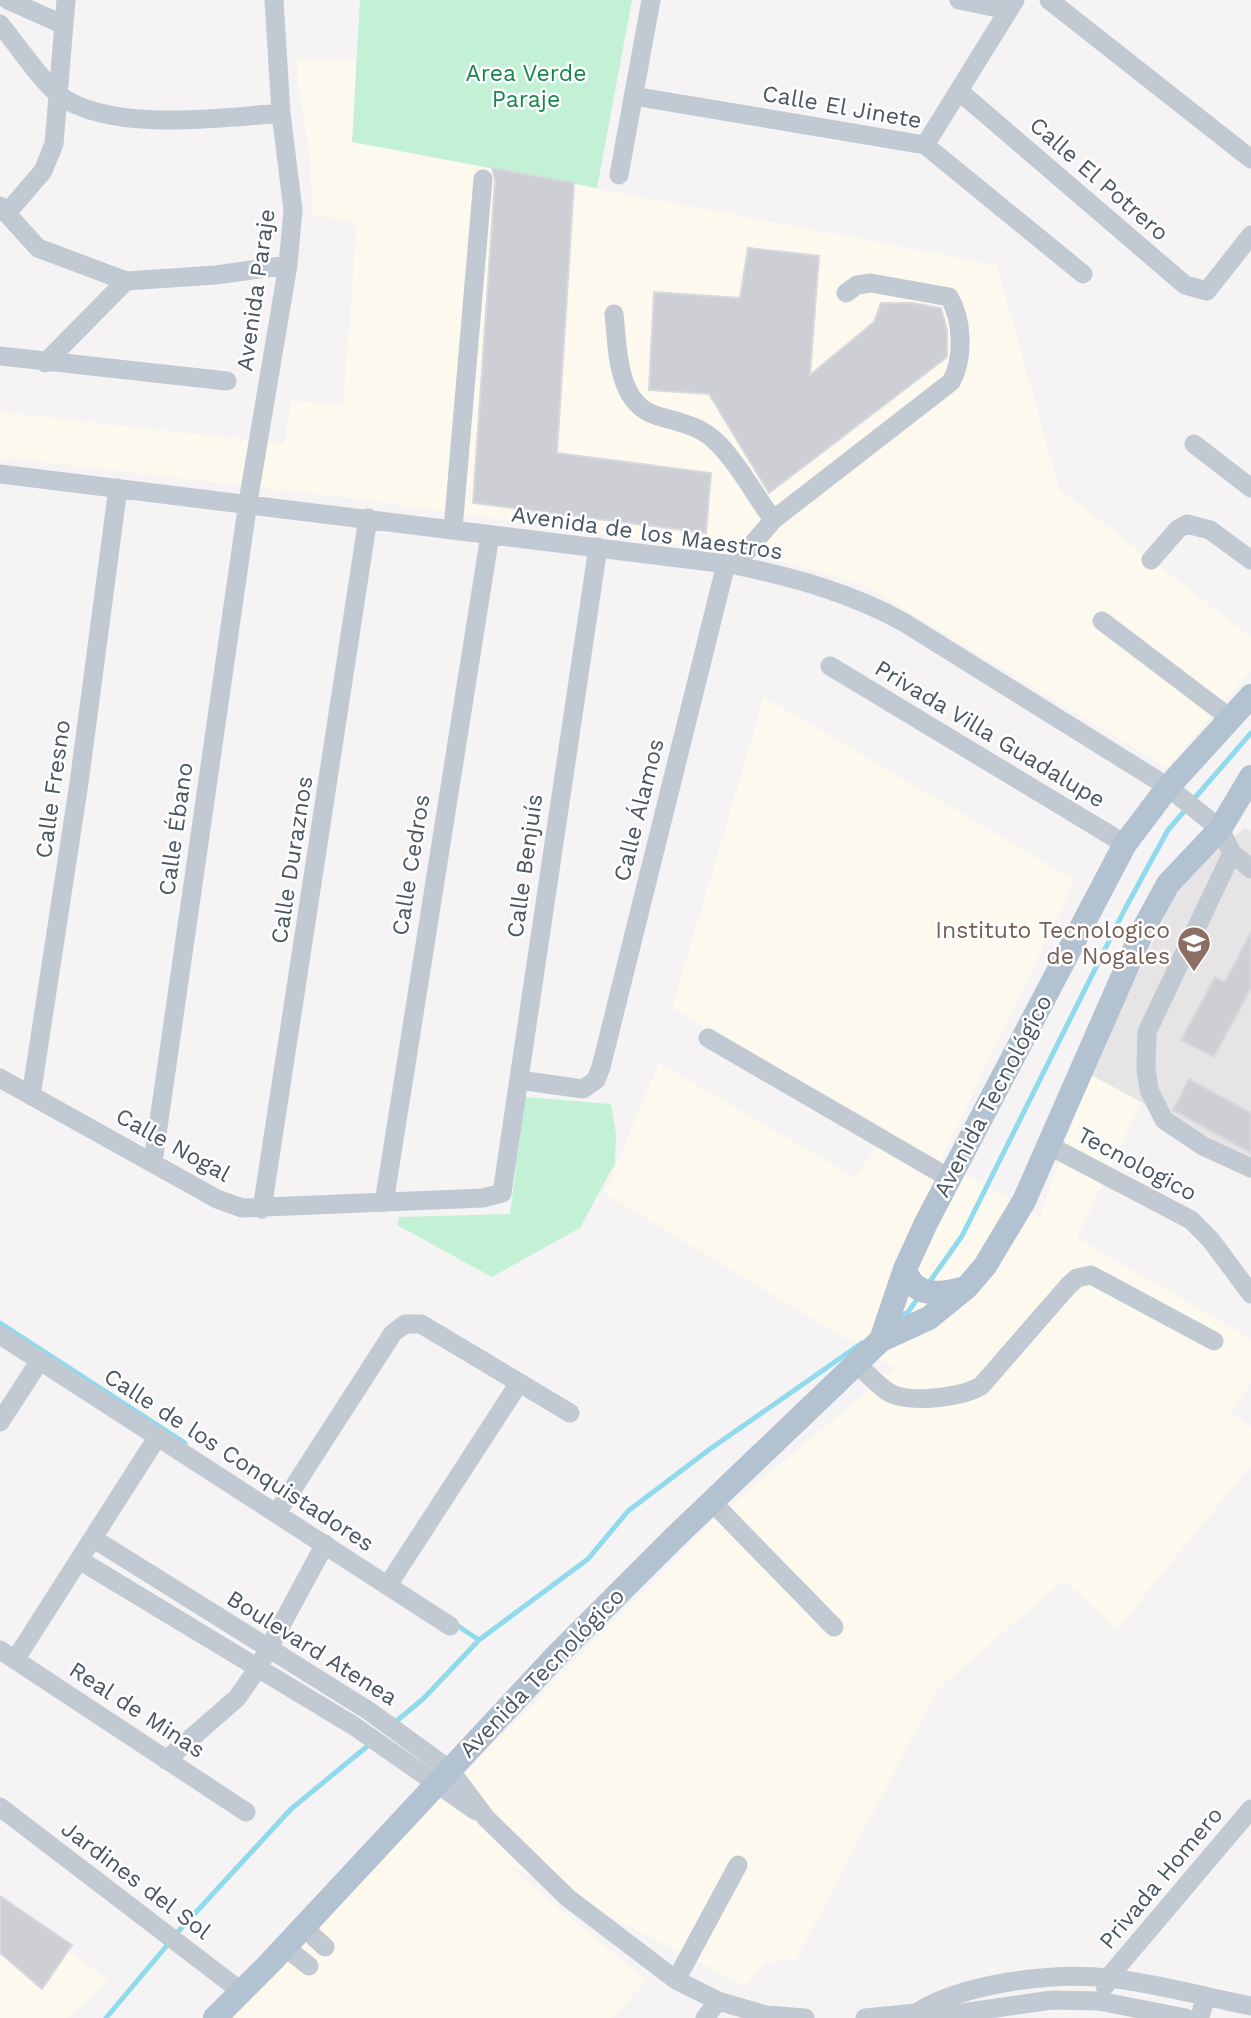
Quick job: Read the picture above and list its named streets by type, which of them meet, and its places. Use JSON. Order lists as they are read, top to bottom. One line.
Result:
{"streets":{"main road":["Avenida Tecnológico"],"street":["Calle El Jinete","Calle El Potrero","Avenida Paraje","Avenida de los Maestros","Privada Villa Guadalupe","Calle Fresno","Calle Álamos","Calle Ébano","Calle Duraznos","Calle Cedros","Calle Benjuís","Calle Nogal","Tecnologico","Calle de los Conquistadores","Boulevard Atenea","Real de Minas","Privada Homero","Jardines del Sol"]},"crossings":[["Avenida Paraje","Avenida de los Maestros"],["Avenida Paraje","Calle Ébano"],["Avenida de los Maestros","Calle Fresno"],["Avenida de los Maestros","Calle Álamos"],["Avenida de los Maestros","Calle Ébano"],["Avenida de los Maestros","Calle Duraznos"],["Avenida de los Maestros","Calle Cedros"],["Avenida de los Maestros","Calle Benjuís"],["Avenida de los Maestros","Avenida Tecnológico"],["Privada Villa Guadalupe","Avenida Tecnológico"],["Calle Fresno","Calle Nogal"],["Calle Álamos","Calle Benjuís"],["Calle Ébano","Calle Nogal"],["Calle Duraznos","Calle Nogal"],["Calle Cedros","Calle Nogal"],["Calle Benjuís","Calle Nogal"],["Avenida Tecnológico","Tecnologico"],["Avenida Tecnológico","Boulevard Atenea"],["Avenida Tecnológico","Jardines del Sol"]],"parks":["Area Verde Paraje"],"places":{"school or university":["Instituto Tecnologico de Nogales"]}}
